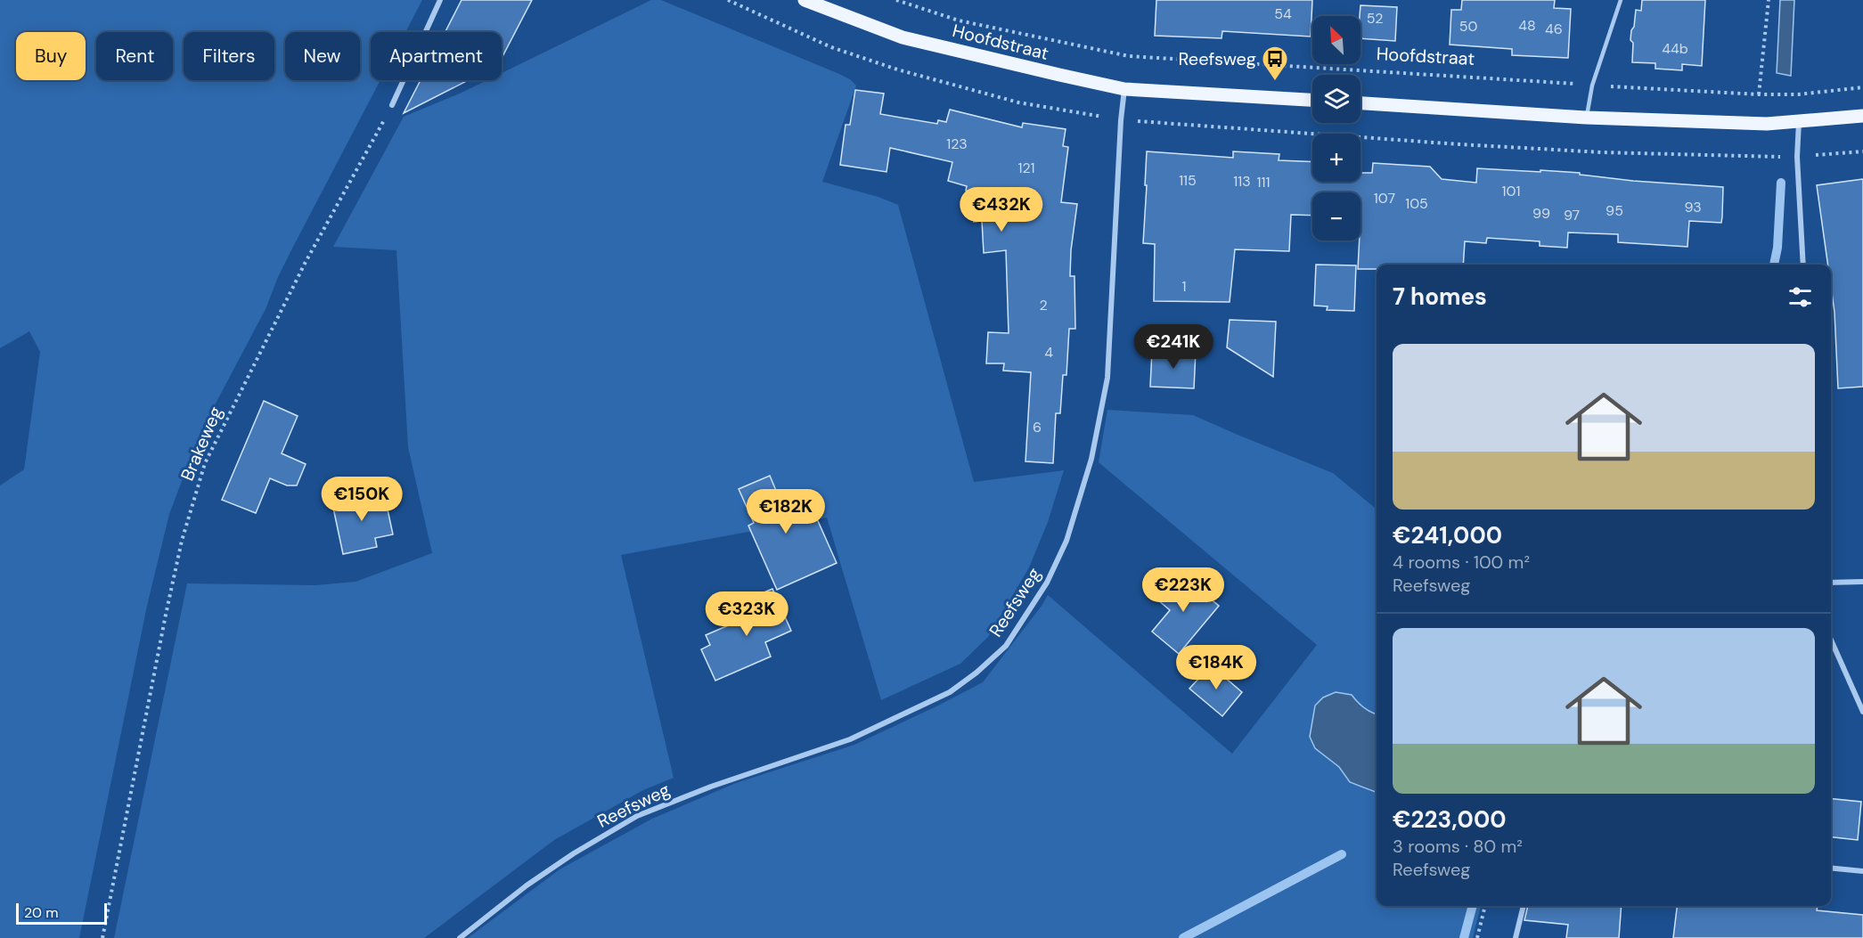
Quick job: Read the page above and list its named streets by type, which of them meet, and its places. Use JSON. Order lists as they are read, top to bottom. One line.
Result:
{"streets":{"main road":["Hoofdstraat"],"street":["Reefsweg"],"path":["Brakeweg"]},"crossings":[["Hoofdstraat","Reefsweg"]],"places":{"bus stop":["Reefsweg"]},"house_numbers":["54","52","48","50","46","44b","123","121","115","113","111","101","107","105","93","95","99","97","1","2","4","6"],"scale_bar":"20 m","north":"top left","page":{"map_buttons":["+","−"],"chip":["Buy","Rent","Filters","New","Apartment"],"price":["€432K","€241K","€150K","€182K","€223K","€323K","€184K"],"heading":"7 homes","list":[{"name":"€241,000","note":"4 rooms · 100 m² · Reefsweg"},{"name":"€223,000","note":"3 rooms · 80 m² · Reefsweg"}],"scale":"20 m"}}
